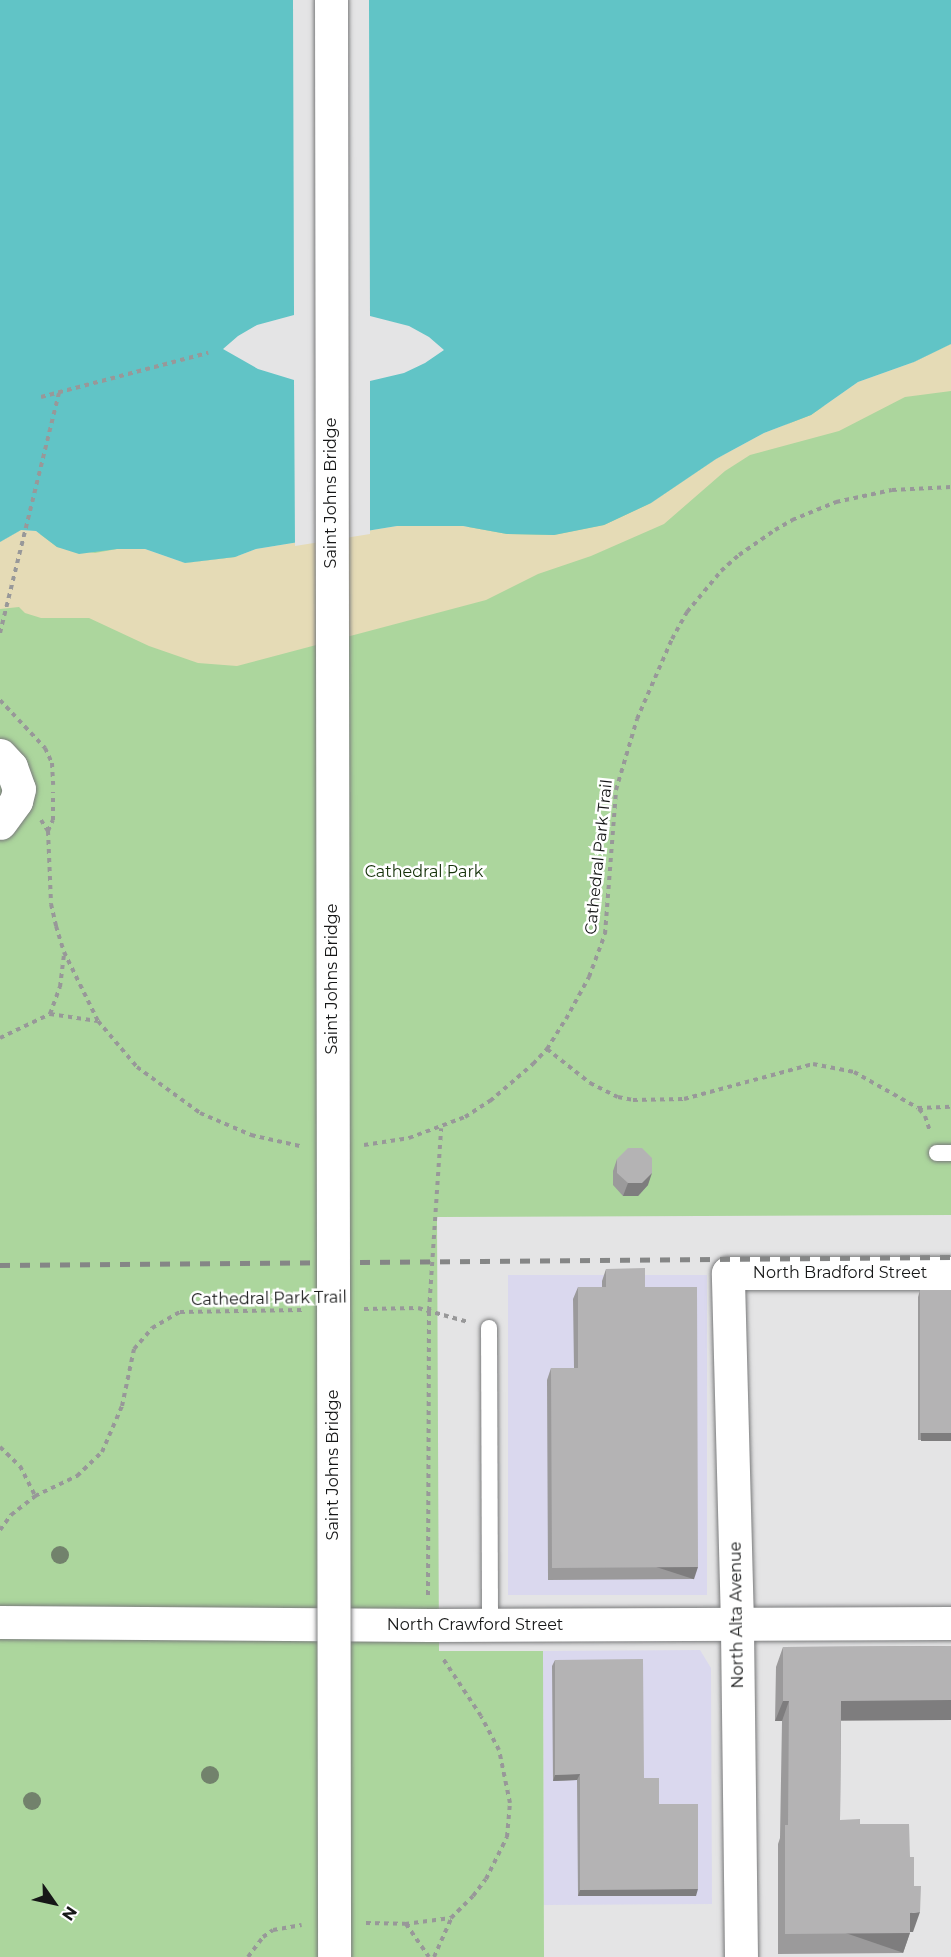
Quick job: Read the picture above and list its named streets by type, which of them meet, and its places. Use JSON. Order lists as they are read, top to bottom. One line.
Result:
{"streets":{"street":["Saint Johns Bridge","North Bradford Street","North Alta Avenue","North Crawford Street"],"path":["Cathedral Park Trail"]},"crossings":[["North Bradford Street","North Alta Avenue"],["North Alta Avenue","North Crawford Street"]],"parks":["Cathedral Park"],"north":"bottom right"}
